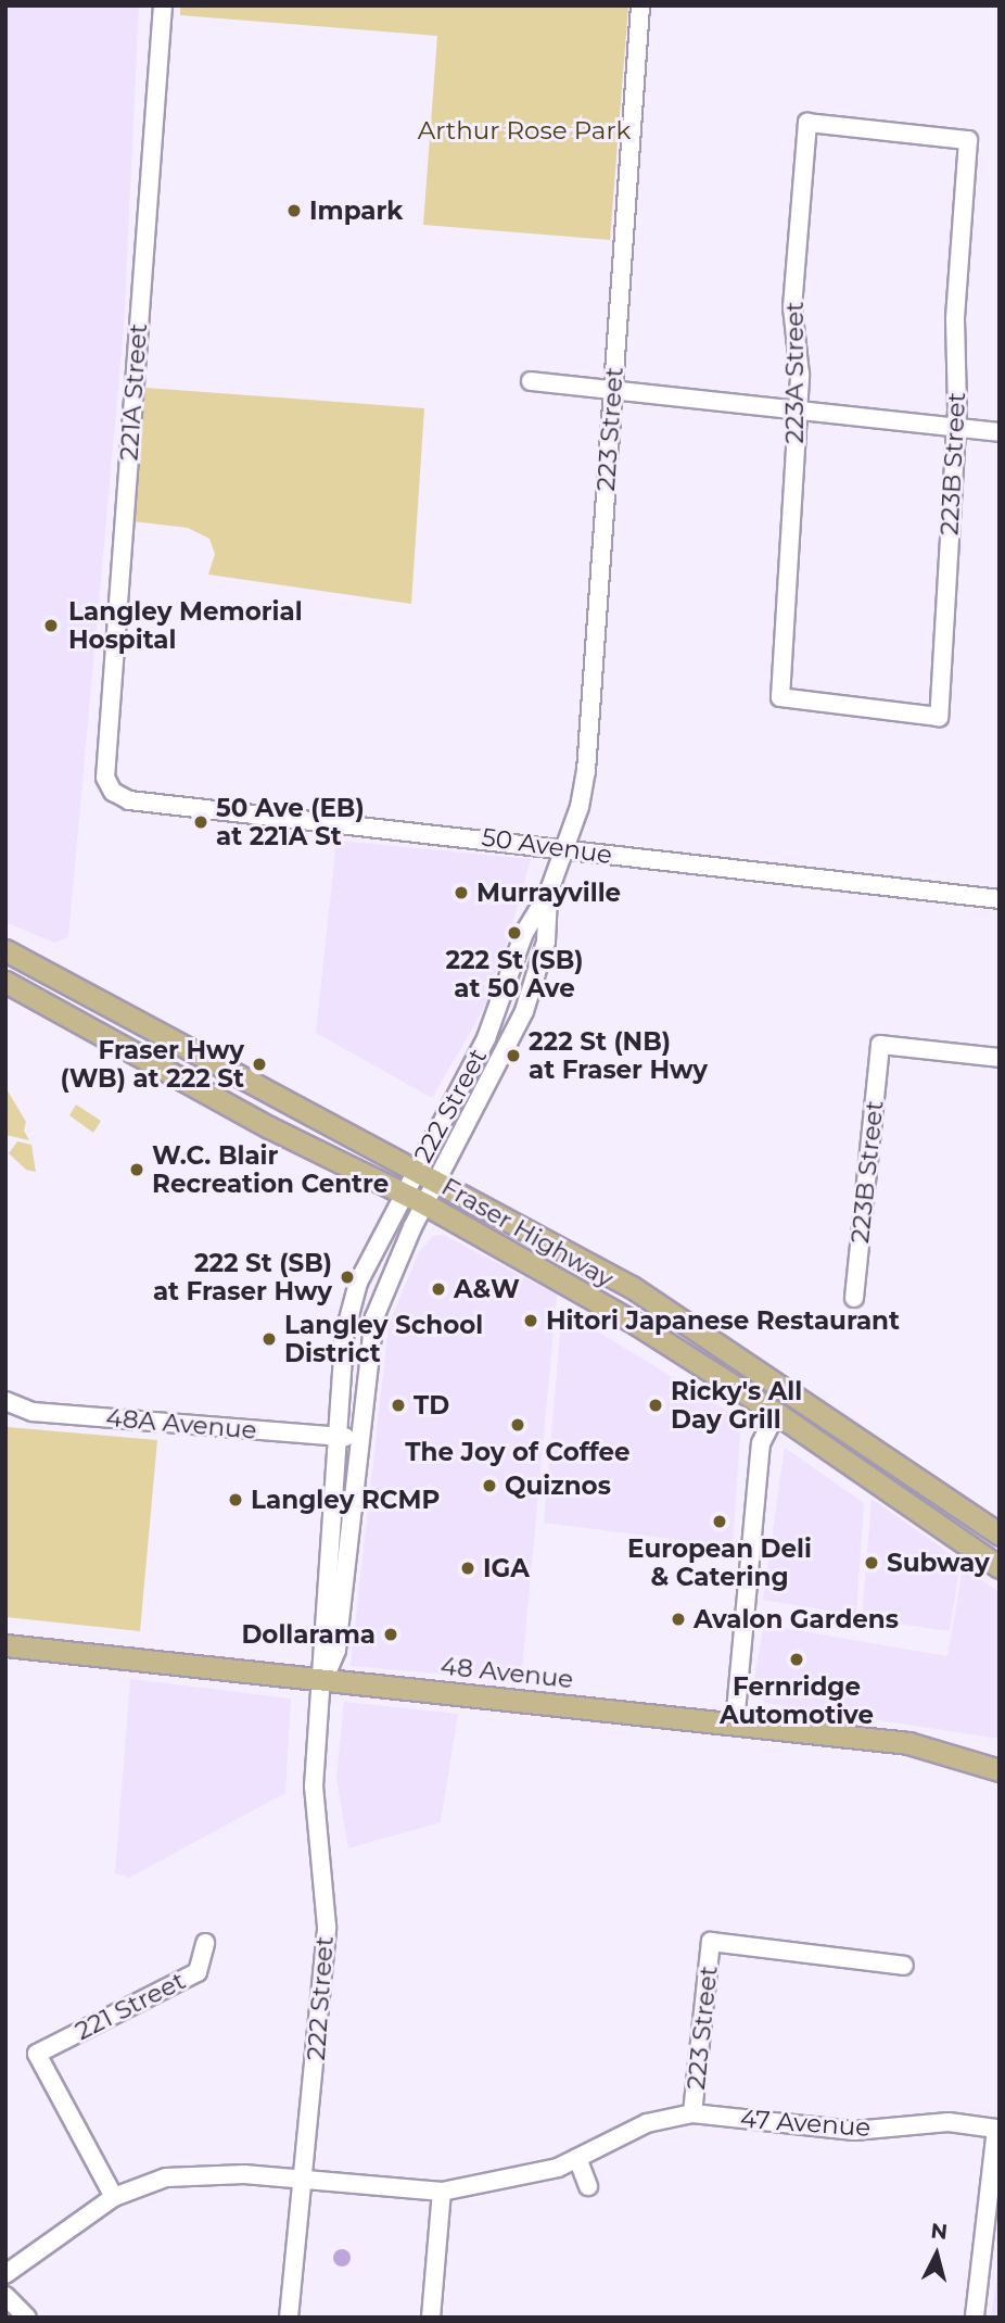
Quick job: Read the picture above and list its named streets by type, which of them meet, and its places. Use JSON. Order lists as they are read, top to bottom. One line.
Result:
{"streets":{"main road":["Fraser Highway","48 Avenue"],"street":["223A Street","221A Street","223 Street","223B Street","50 Avenue","222 Street","48A Avenue","221 Street","47 Avenue"]},"crossings":[["223A Street","223B Street"],["221A Street","50 Avenue"],["223 Street","50 Avenue"],["223 Street","222 Street"],["223 Street","47 Avenue"],["50 Avenue","222 Street"],["222 Street","Fraser Highway"],["222 Street","48A Avenue"],["222 Street","48 Avenue"],["222 Street","47 Avenue"]],"parks":["Arthur Rose Park"],"places":["Impark","Langley Memorial Hospital","50 Ave (EB) at 221A St","Murrayville","222 St (SB) at 50 Ave","222 St (NB) at Fraser Hwy","Fraser Hwy (WB) at 222 St","W.C. Blair Recreation Centre","222 St (SB) at Fraser Hwy","A&W","Hitori Japanese Restaurant","Langley School District","TD","Ricky's All Day Grill","The Joy of Coffee","Quiznos","Langley RCMP","European Deli & Catering","Subway","IGA","Avalon Gardens","Dollarama","Fernridge Automotive"],"north":"top"}
